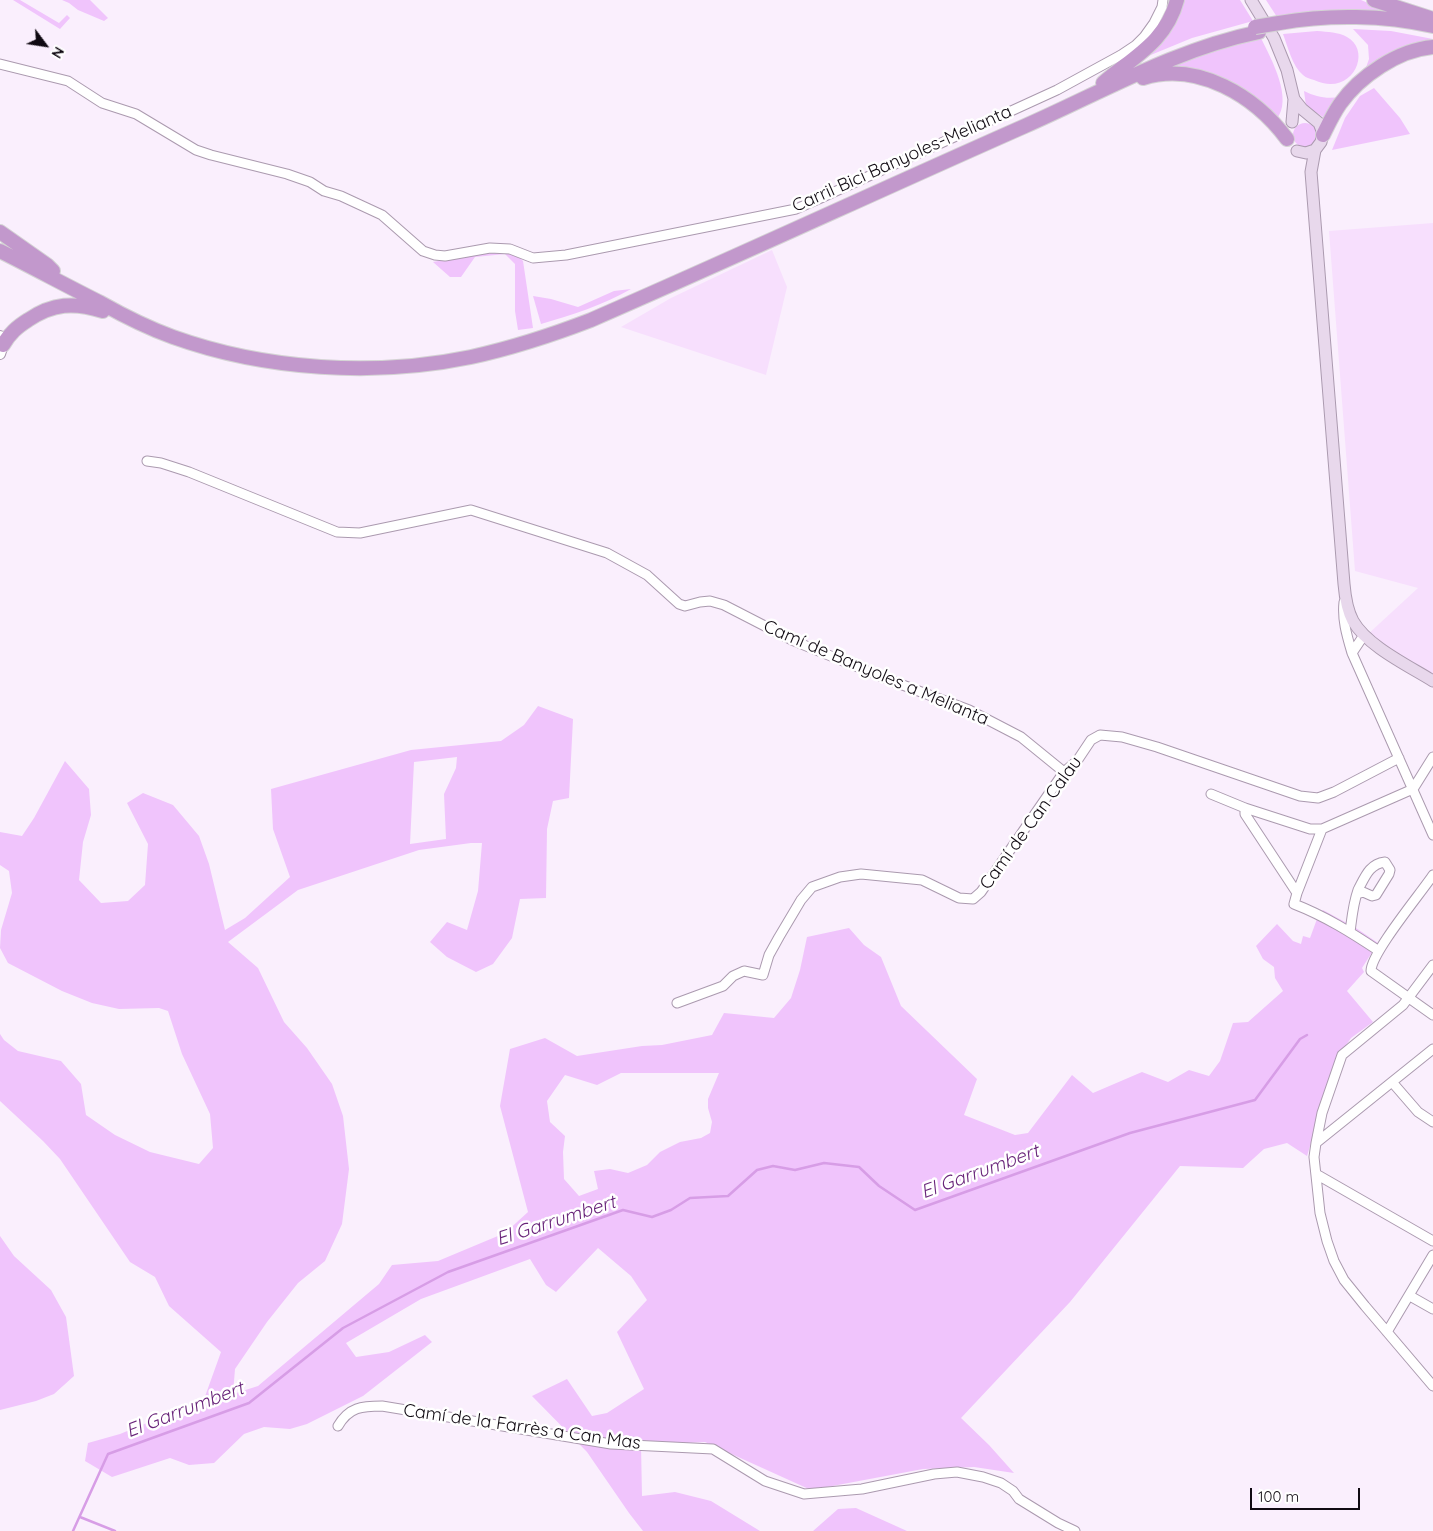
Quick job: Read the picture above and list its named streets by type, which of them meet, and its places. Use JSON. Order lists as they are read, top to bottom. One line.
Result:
{"streets":{"street":["Carril Bici Banyoles-Melianta","Camí de Banyoles a Melianta","Camí de Can Calau","Camí de la Farrès a Can Mas"]},"crossings":[["Camí de Banyoles a Melianta","Camí de Can Calau"]],"water":["El Garrumbert"],"scale_bar":"100 m","north":"bottom right"}
